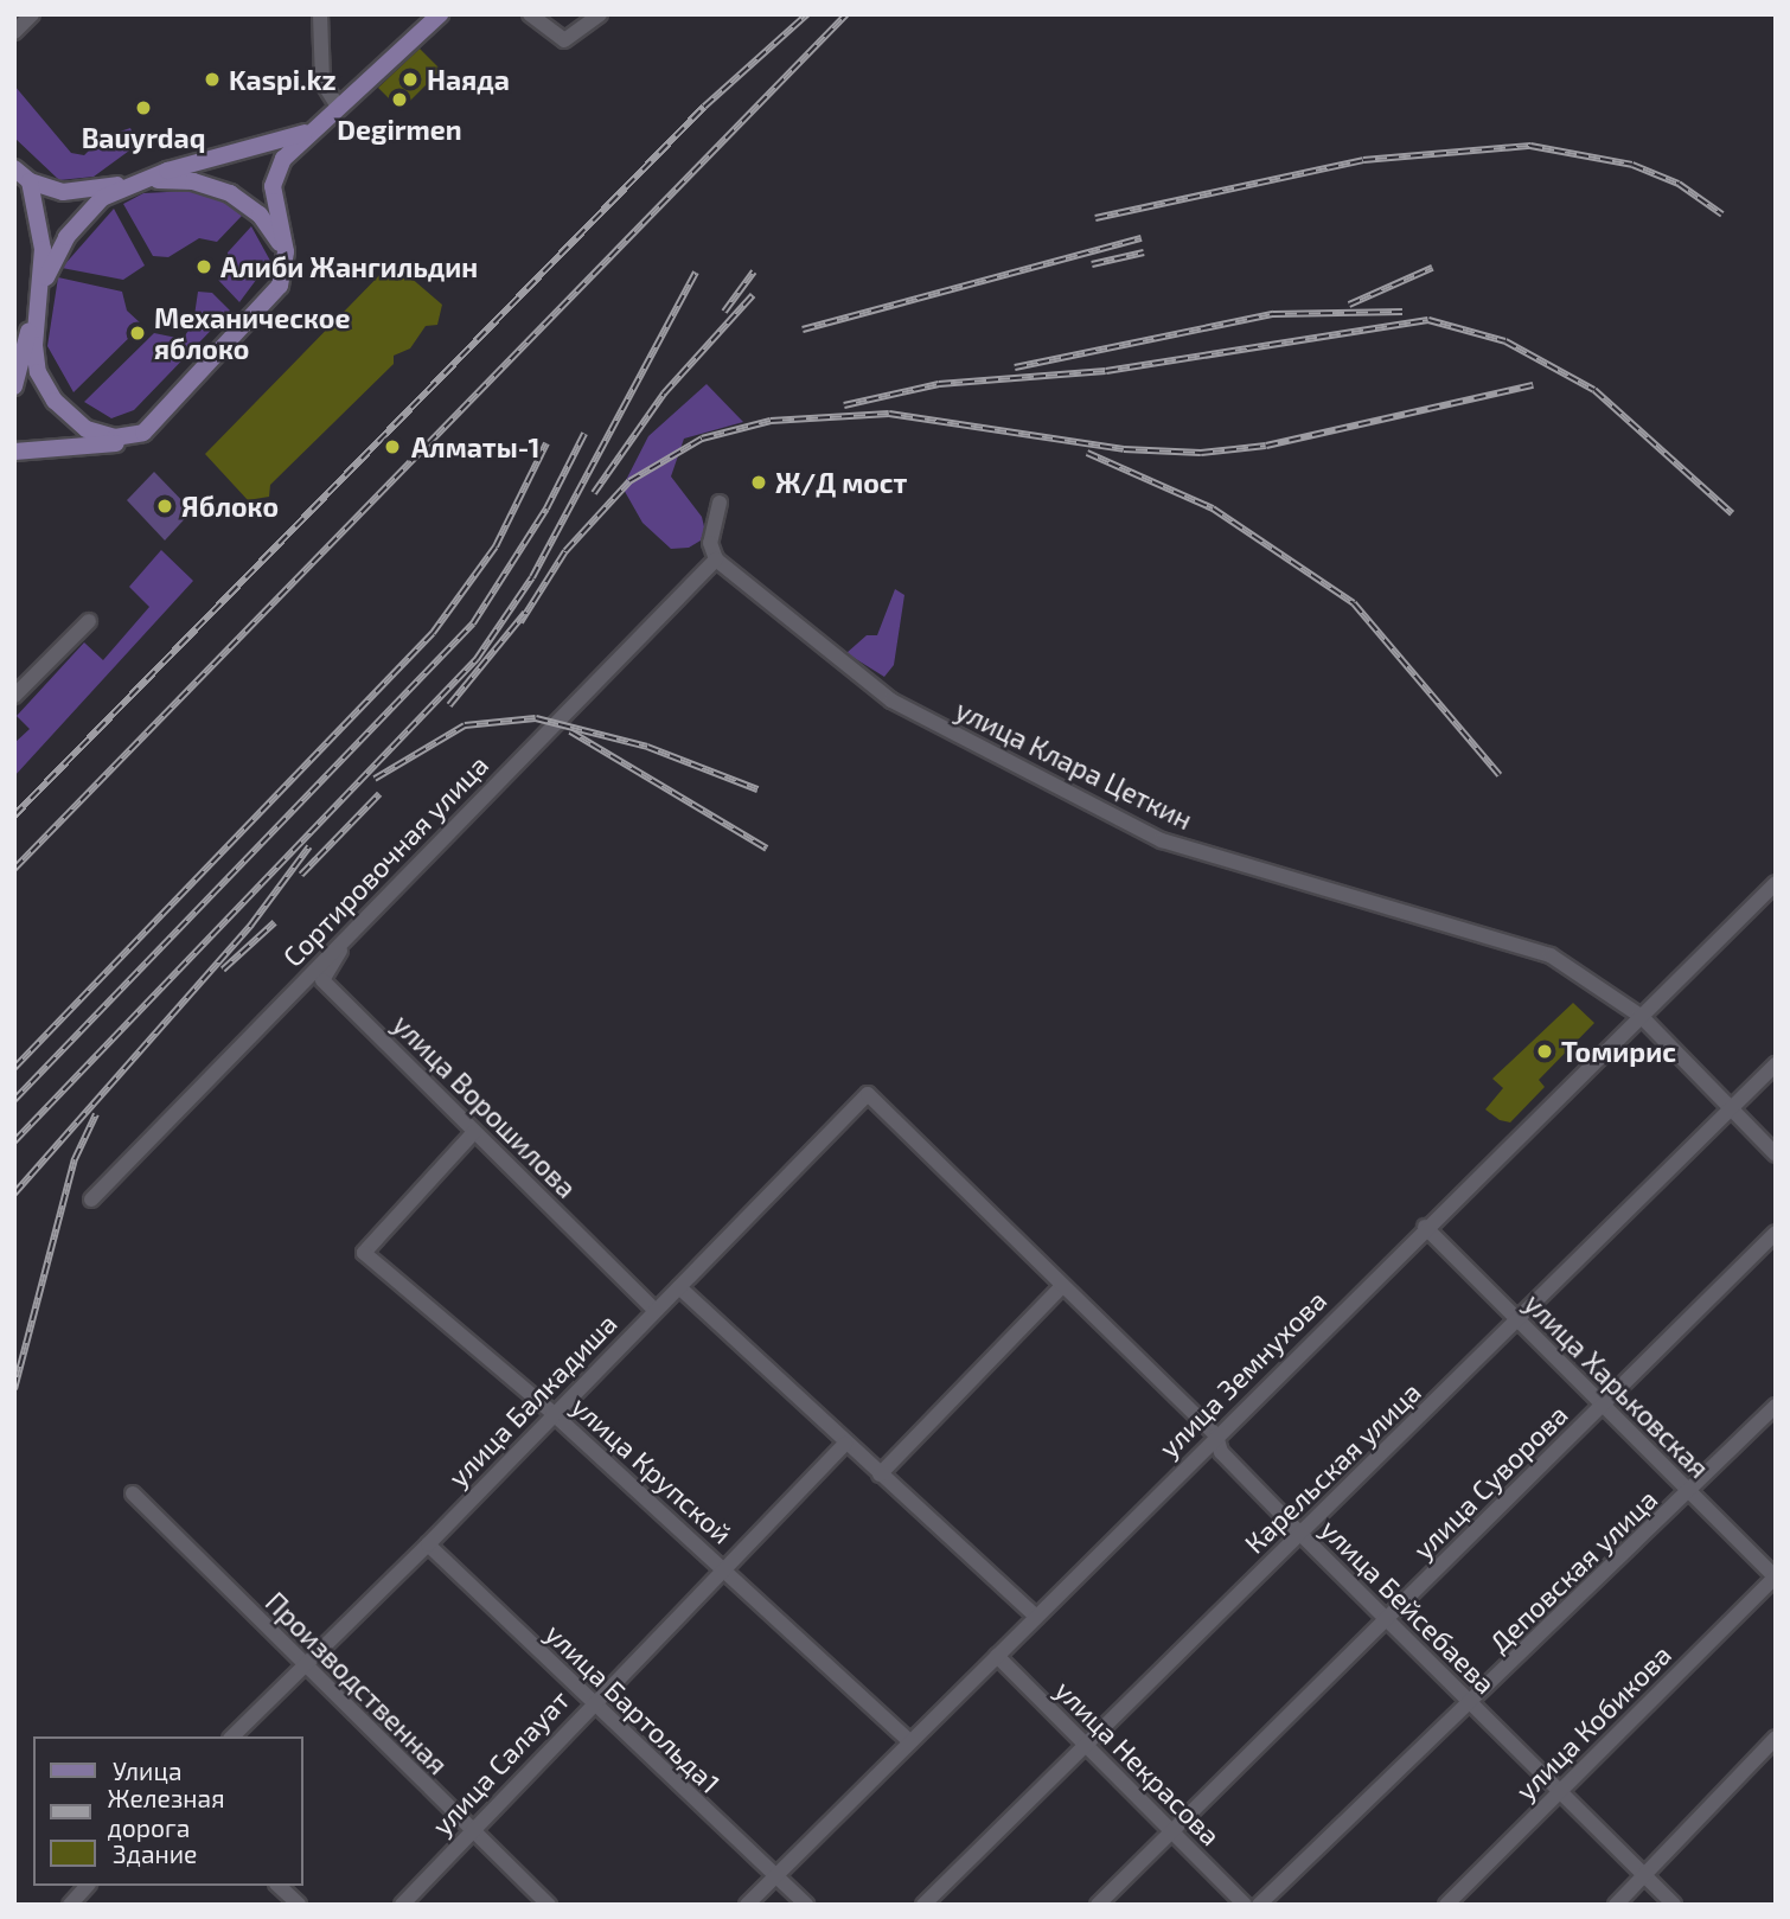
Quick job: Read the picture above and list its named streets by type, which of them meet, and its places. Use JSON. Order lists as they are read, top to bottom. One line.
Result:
{"streets":{"street":["улица Клара Цеткин","Сортировочная улица","улица Ворошилова","улица Земнухова","улица Харьковская","улица Балкадиша","Карельская улица","улица Крупской","улица Суворова","Деповская улица","улица Бейсебаева","Производственная","улица Бартольда1","улица Кобикова","улица Салауат","улица Некрасова"]},"crossings":[["улица Клара Цеткин","Сортировочная улица"],["улица Клара Цеткин","улица Земнухова"],["улица Клара Цеткин","Карельская улица"],["Сортировочная улица","улица Ворошилова"],["улица Ворошилова","улица Балкадиша"],["улица Ворошилова","улица Крупской"],["улица Земнухова","улица Харьковская"],["улица Земнухова","улица Крупской"],["улица Земнухова","улица Бейсебаева"],["улица Земнухова","улица Бартольда1"],["улица Земнухова","улица Некрасова"],["улица Харьковская","Карельская улица"],["улица Харьковская","улица Суворова"],["улица Харьковская","Деповская улица"],["улица Харьковская","улица Кобикова"],["улица Балкадиша","улица Крупской"],["улица Балкадиша","улица Бейсебаева"],["улица Балкадиша","Производственная"],["улица Балкадиша","улица Бартольда1"],["Карельская улица","улица Бейсебаева"],["Карельская улица","улица Некрасова"],["улица Крупской","улица Салауат"],["улица Суворова","улица Бейсебаева"],["улица Суворова","улица Некрасова"],["Деповская улица","улица Бейсебаева"],["улица Бейсебаева","улица Кобикова"],["Производственная","улица Салауат"],["улица Бартольда1","улица Салауат"]],"places":["Kaspi.kz","Наяда","Degirmen","Bauyrdaq","Алиби Жангильдин","Механическое яблоко","Алматы-1","Ж/Д мост","Яблоко","Томирис"],"legend":["Улица","Железная дорога","Здание"]}
